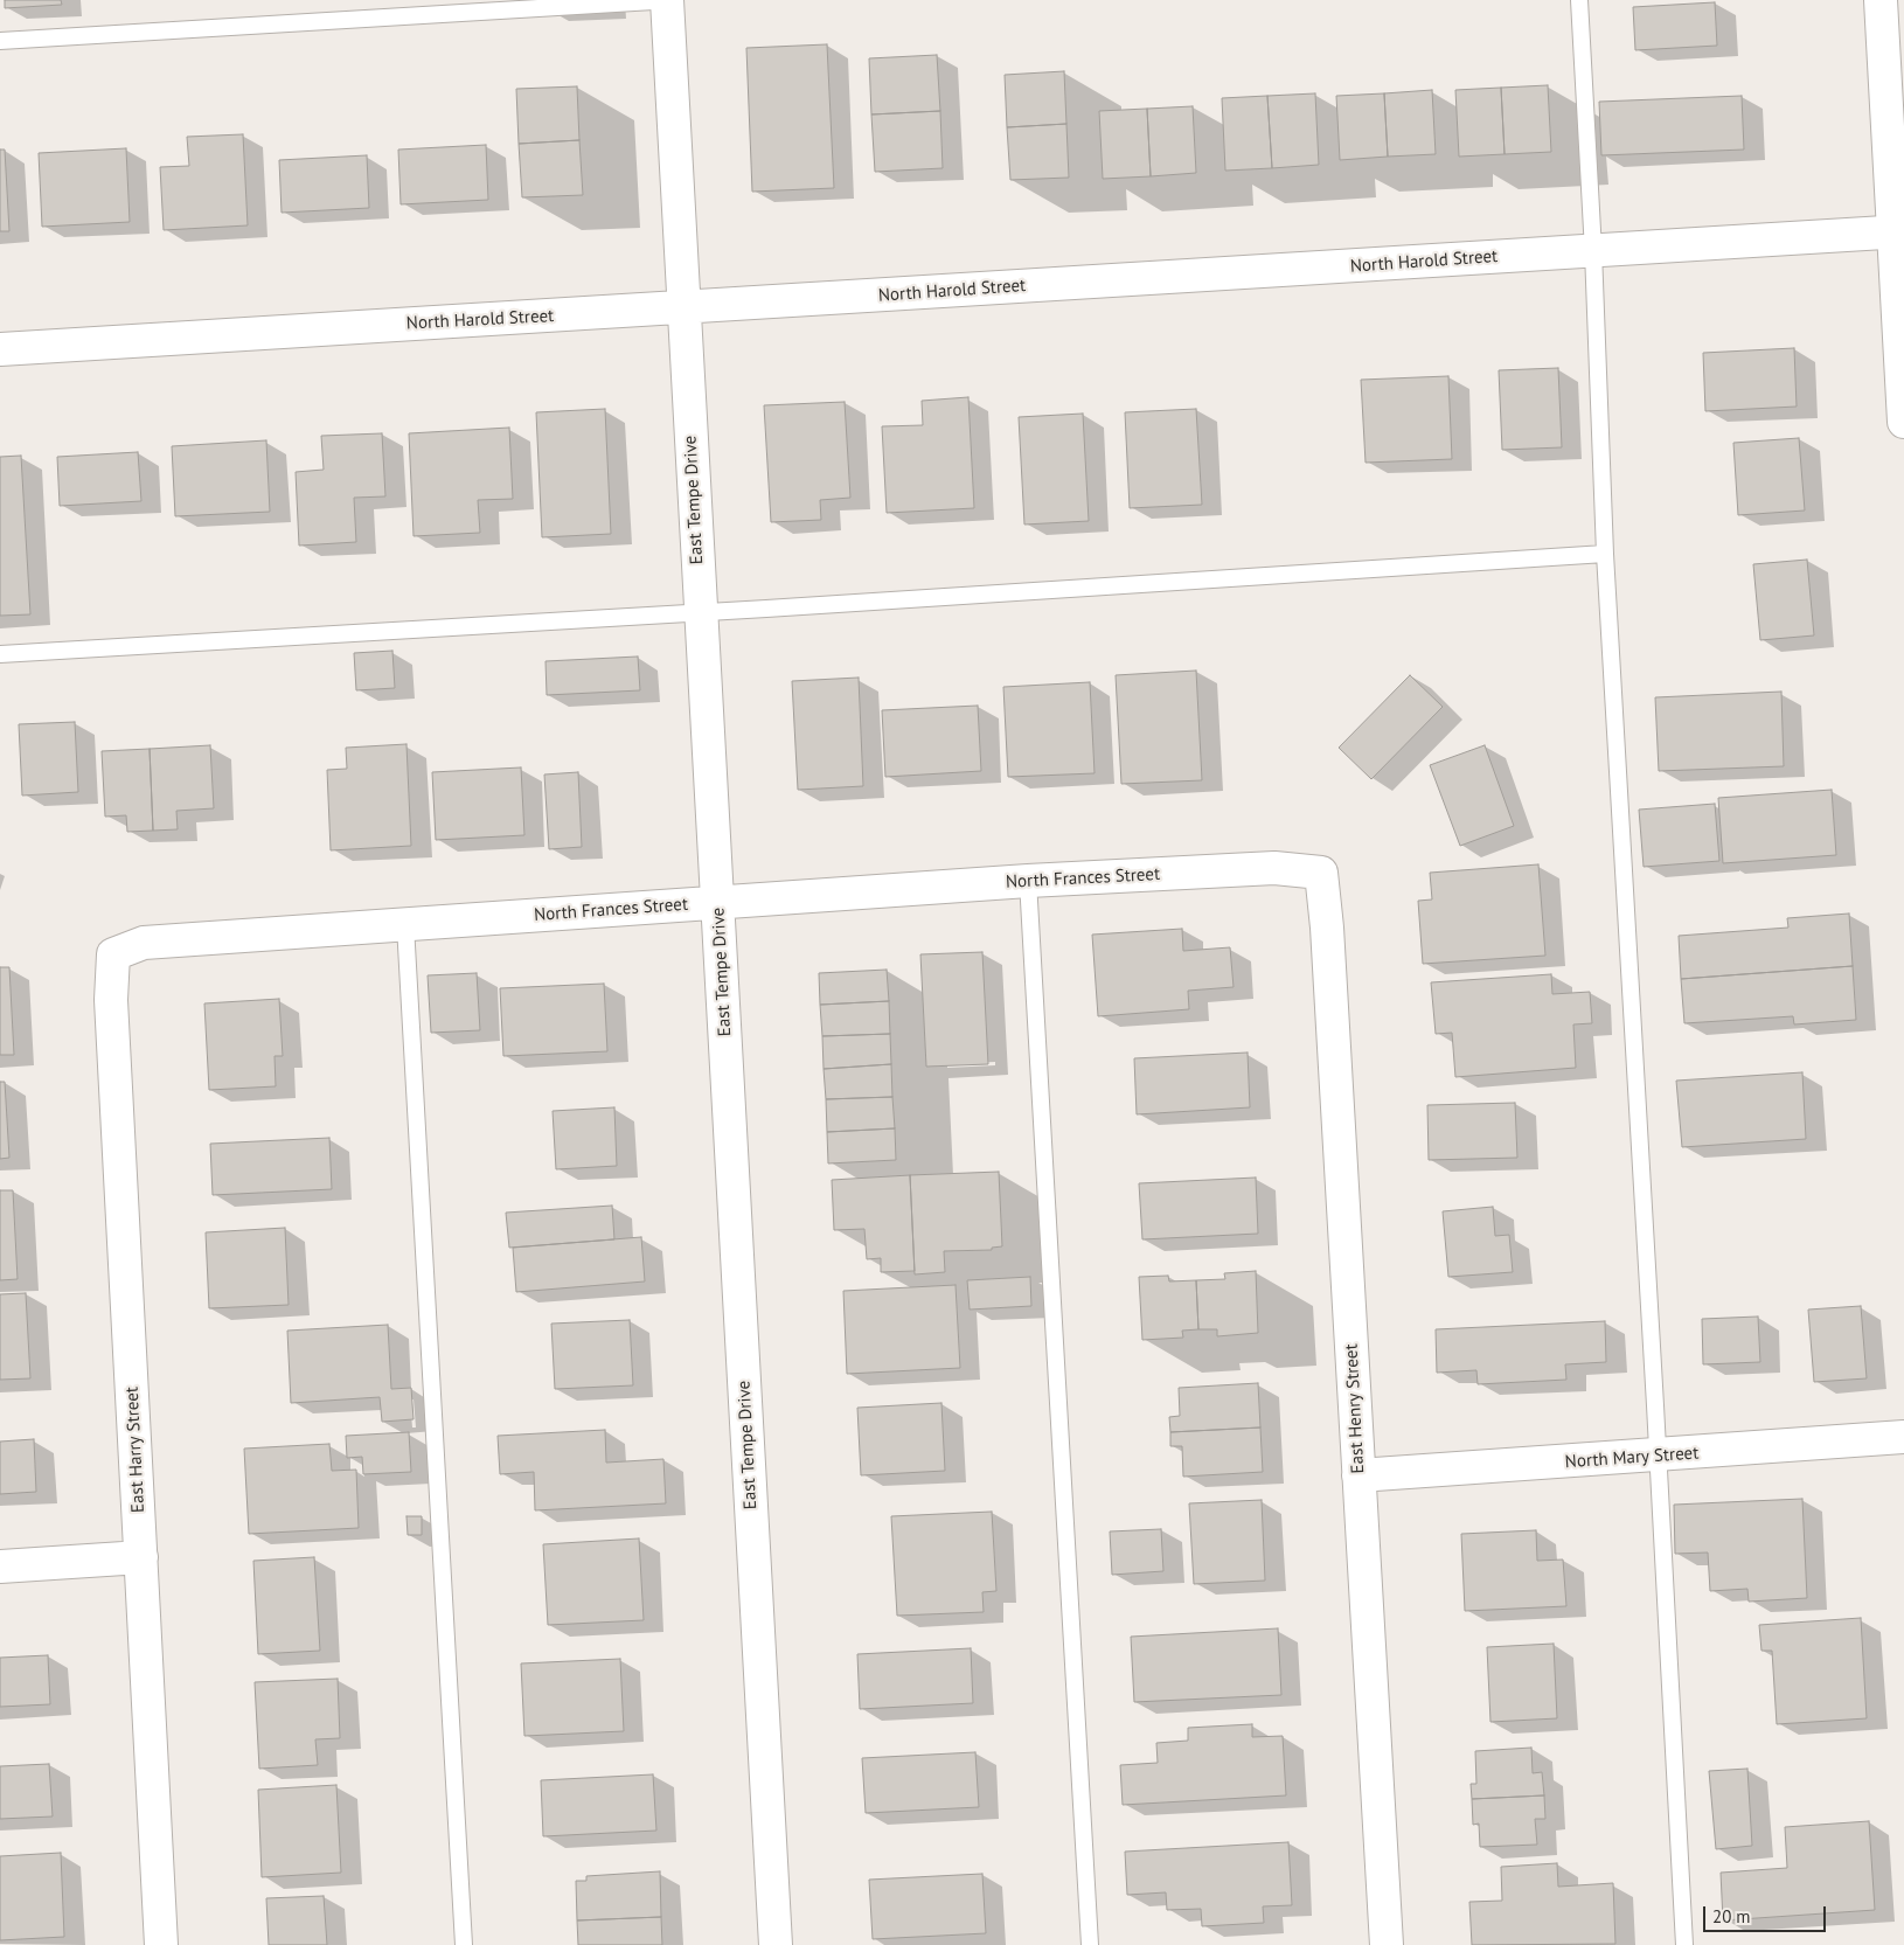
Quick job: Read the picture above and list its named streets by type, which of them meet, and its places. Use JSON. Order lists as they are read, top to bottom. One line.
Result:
{"streets":{"street":["North Harold Street","East Tempe Drive","North Frances Street","East Henry Street","East Harry Street","North Mary Street"]},"crossings":[["North Harold Street","East Tempe Drive"],["East Tempe Drive","North Frances Street"],["North Frances Street","East Henry Street"],["North Frances Street","East Harry Street"],["East Henry Street","North Mary Street"]],"scale_bar":"20 m"}
